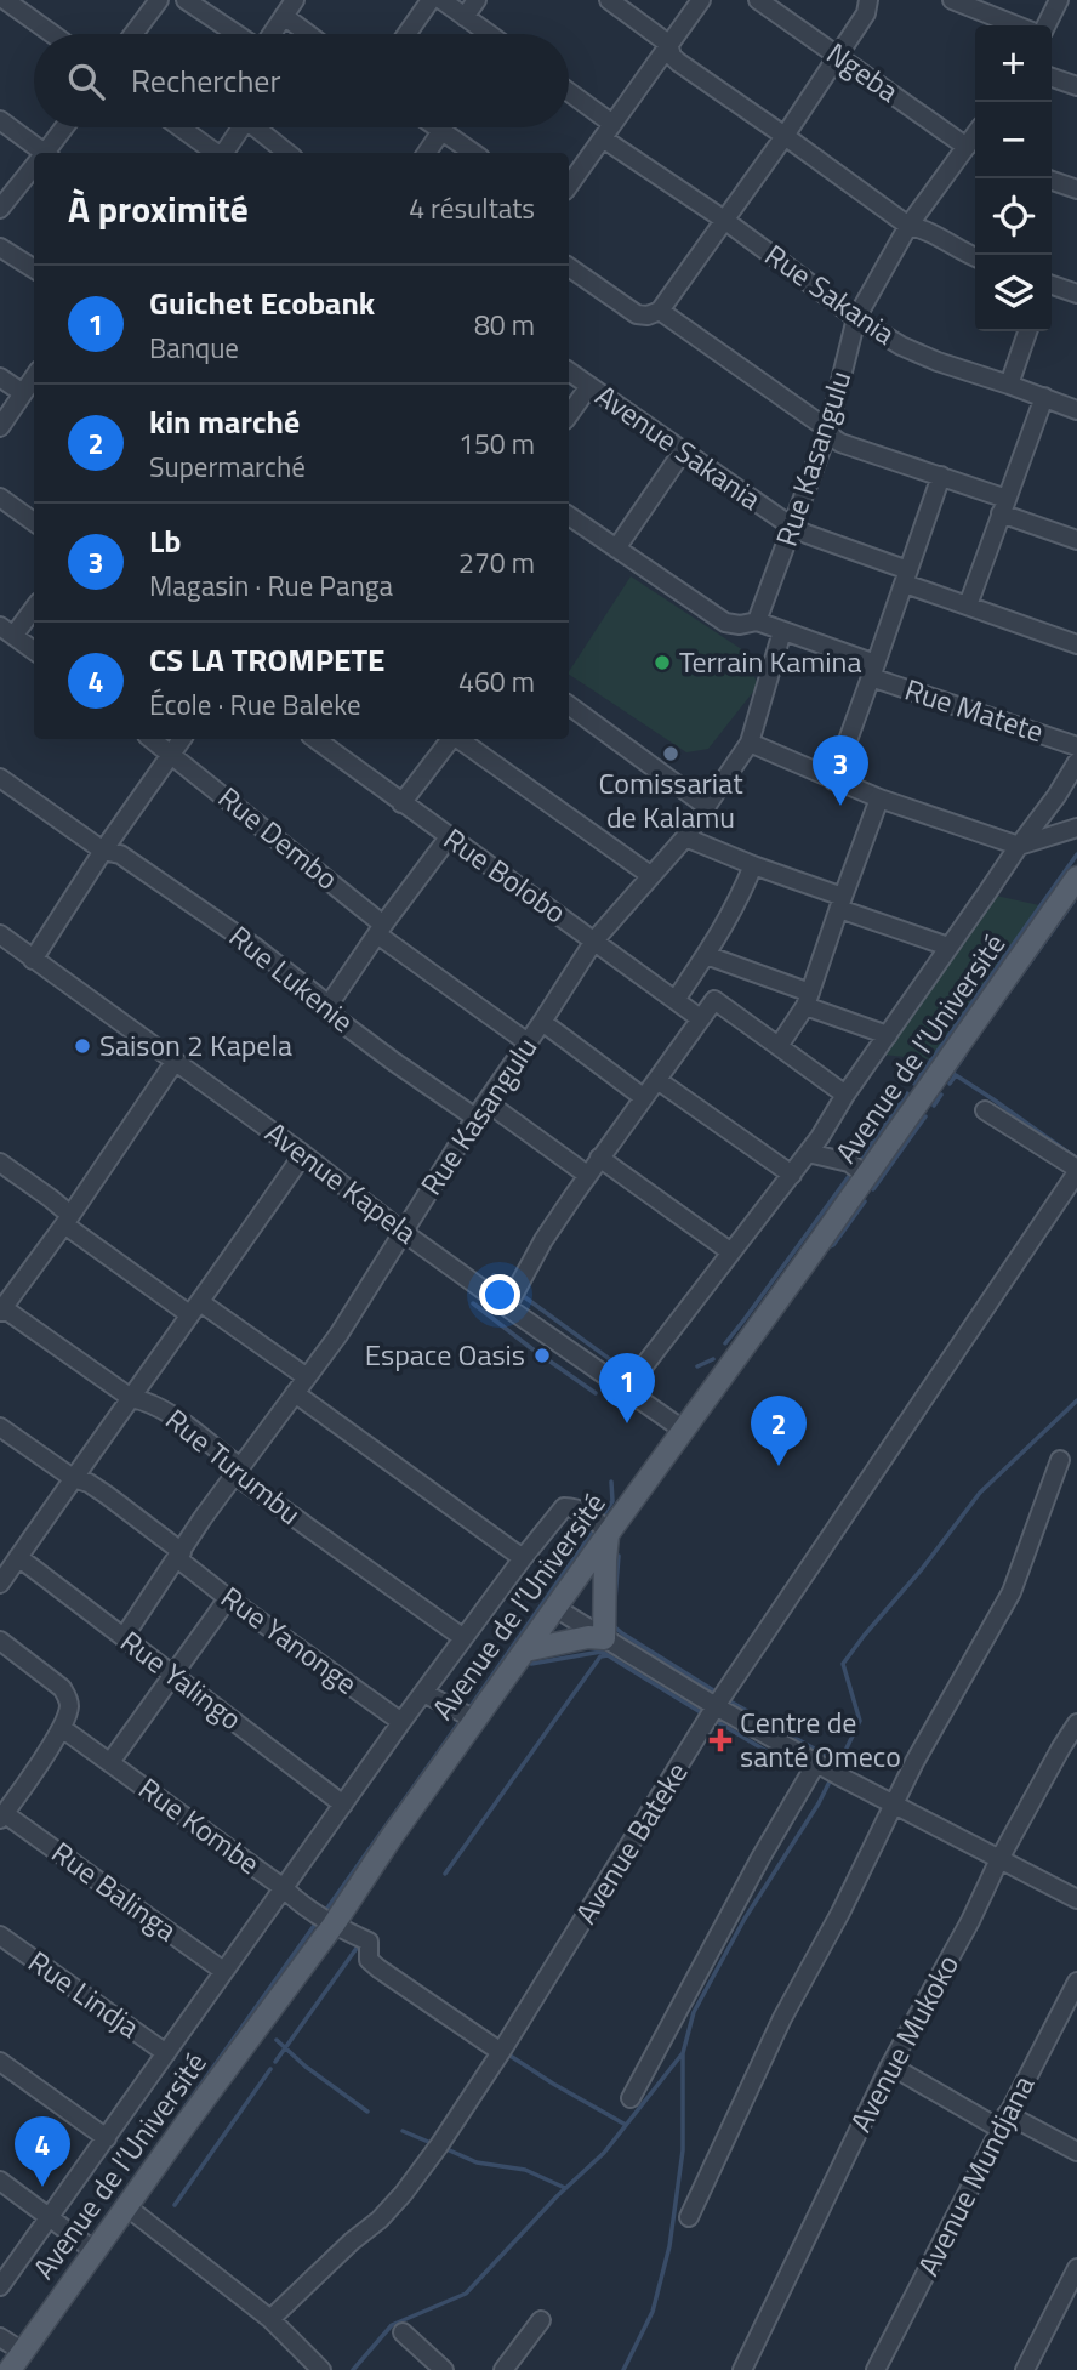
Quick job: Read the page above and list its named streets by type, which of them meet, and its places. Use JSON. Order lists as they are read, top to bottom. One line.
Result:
{"streets":{"main road":["Avenue de l’Université"],"street":["Ngeba","Rue Sakania","Avenue Sakania","Rue Kasangulu","Rue Matete","Rue Dembo","Rue Bolobo","Rue Lukenie","Avenue Kapela","Rue Turumbu","Rue Yanonge","Rue Yalingo","Rue Kombe","Avenue Bateke","Rue Balinga","Rue Lindja","Avenue Mukoko","Avenue Mundjana"]},"crossings":[["Ngeba","Rue Kasangulu"],["Rue Sakania","Rue Kasangulu"],["Avenue Sakania","Rue Kasangulu"],["Rue Kasangulu","Rue Matete"],["Rue Kasangulu","Rue Dembo"],["Rue Kasangulu","Rue Bolobo"],["Rue Kasangulu","Rue Lukenie"],["Rue Kasangulu","Avenue Kapela"],["Rue Kasangulu","Rue Turumbu"],["Rue Kasangulu","Rue Yanonge"],["Rue Kasangulu","Rue Yalingo"],["Avenue de l’Université","Avenue Kapela"],["Avenue de l’Université","Rue Kombe"],["Rue Kombe","Avenue Bateke"]],"places":{"other":["Terrain Kamina","Comissariat de Kalamu","Saison 2 Kapela","Espace Oasis"],"health":["Centre de santé Omeco"]},"page":{"map_buttons":["+","−"],"search":"Rechercher","heading":["À proximité","4 résultats"],"list":[{"mark":"1","name":"Guichet Ecobank","note":"Banque","value":"80 m"},{"mark":"2","name":"kin marché","note":"Supermarché","value":"150 m"},{"mark":"3","name":"Lb","note":"Magasin · Rue Panga","value":"270 m"},{"mark":"4","name":"CS LA TROMPETE","note":"École · Rue Baleke","value":"460 m"}],"pins":["3","1","2","4"]}}
